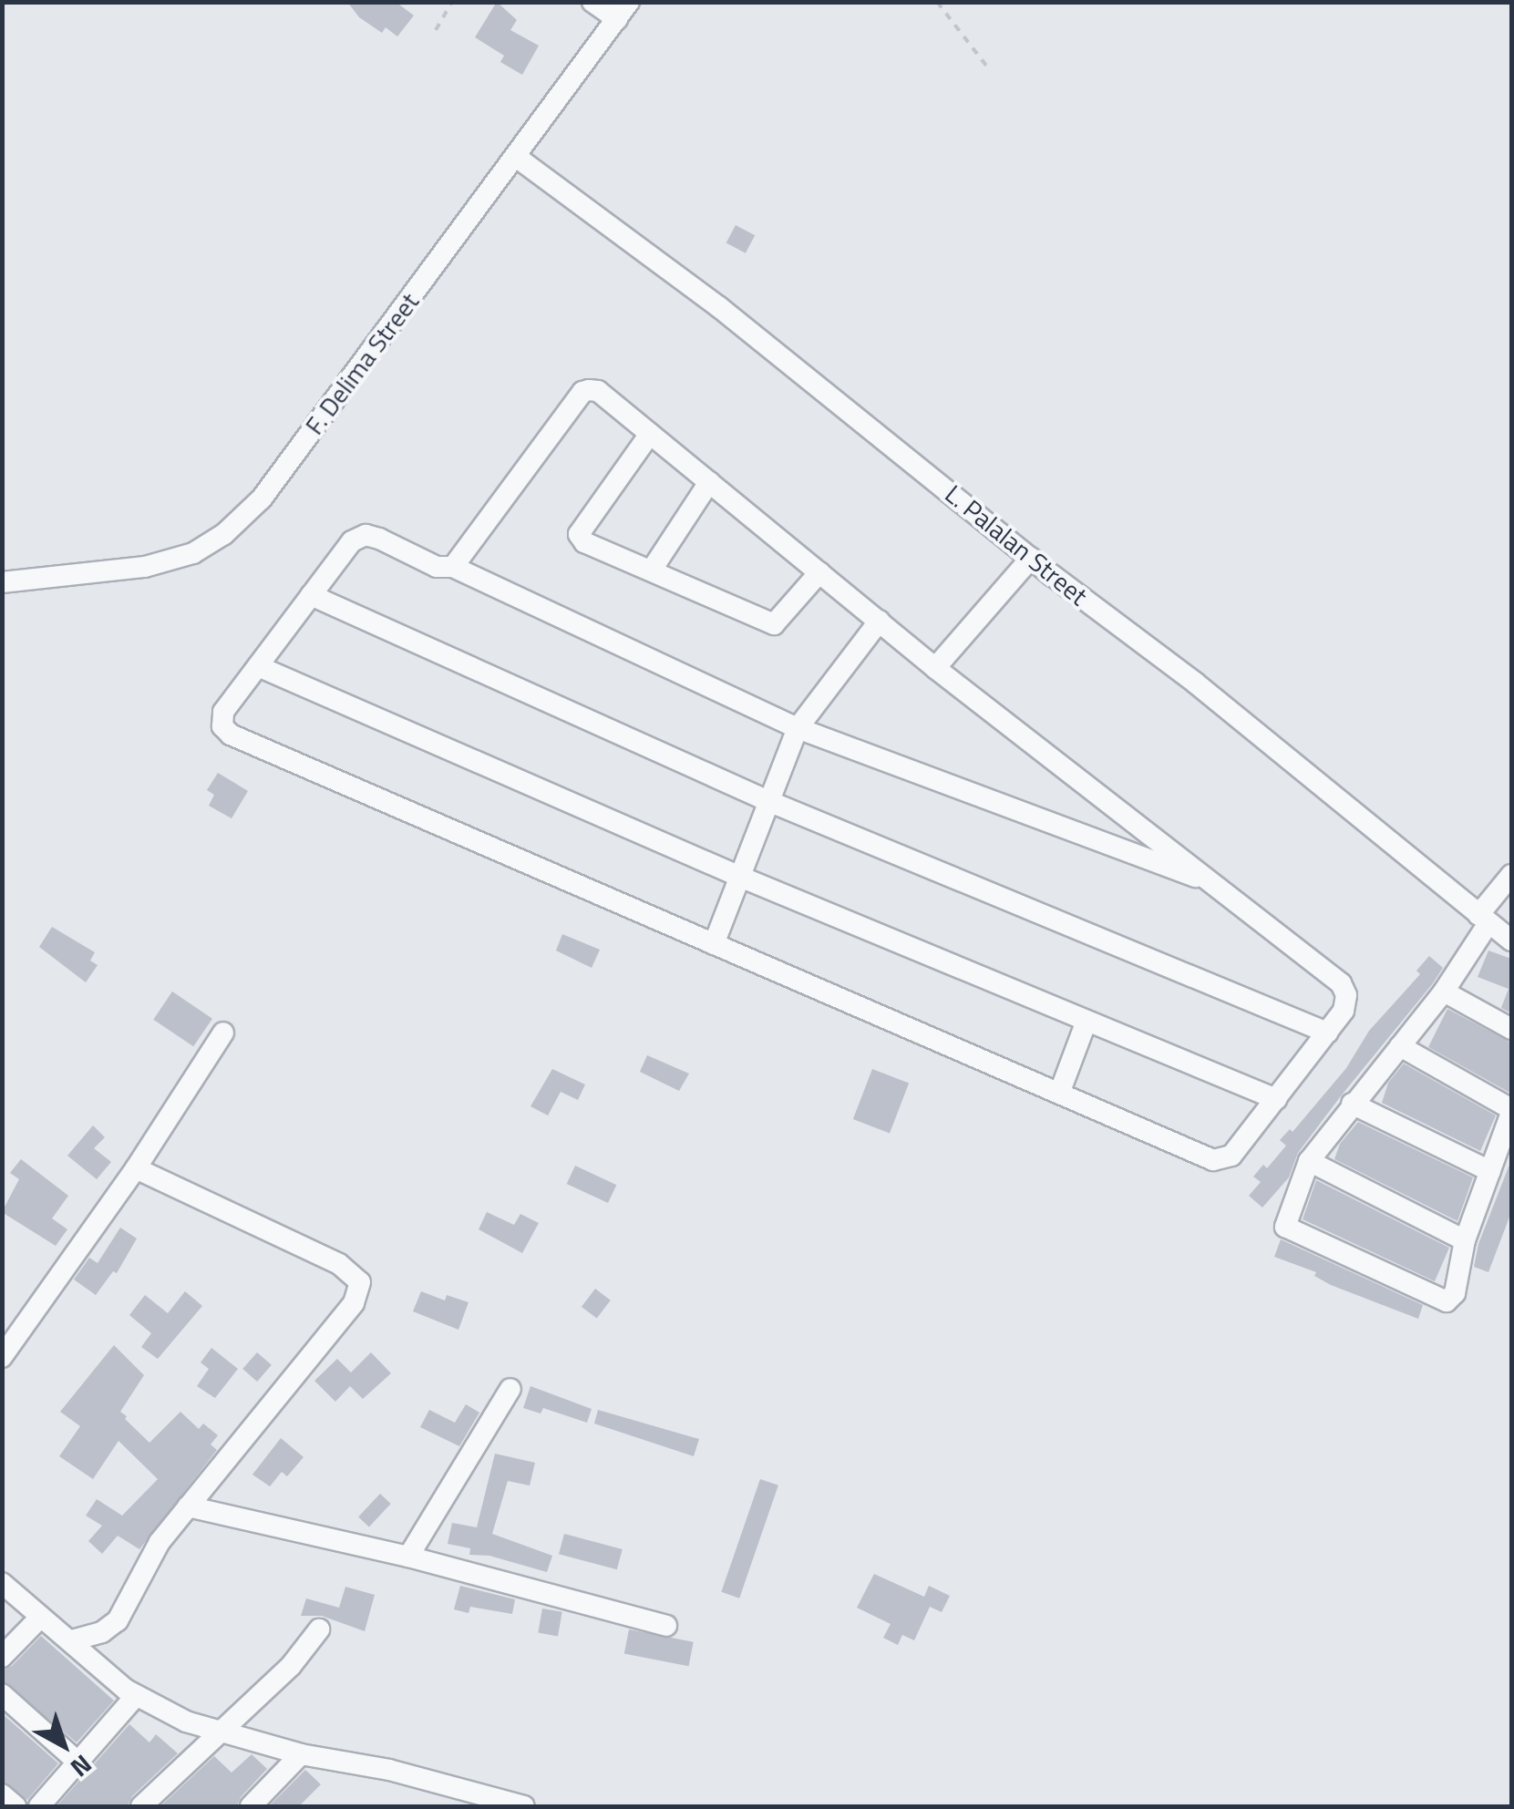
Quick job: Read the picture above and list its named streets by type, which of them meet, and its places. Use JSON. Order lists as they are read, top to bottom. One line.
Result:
{"streets":{"street":["F. Delima Street","L. Palalan Street"]},"crossings":[["F. Delima Street","L. Palalan Street"]],"north":"bottom right"}
